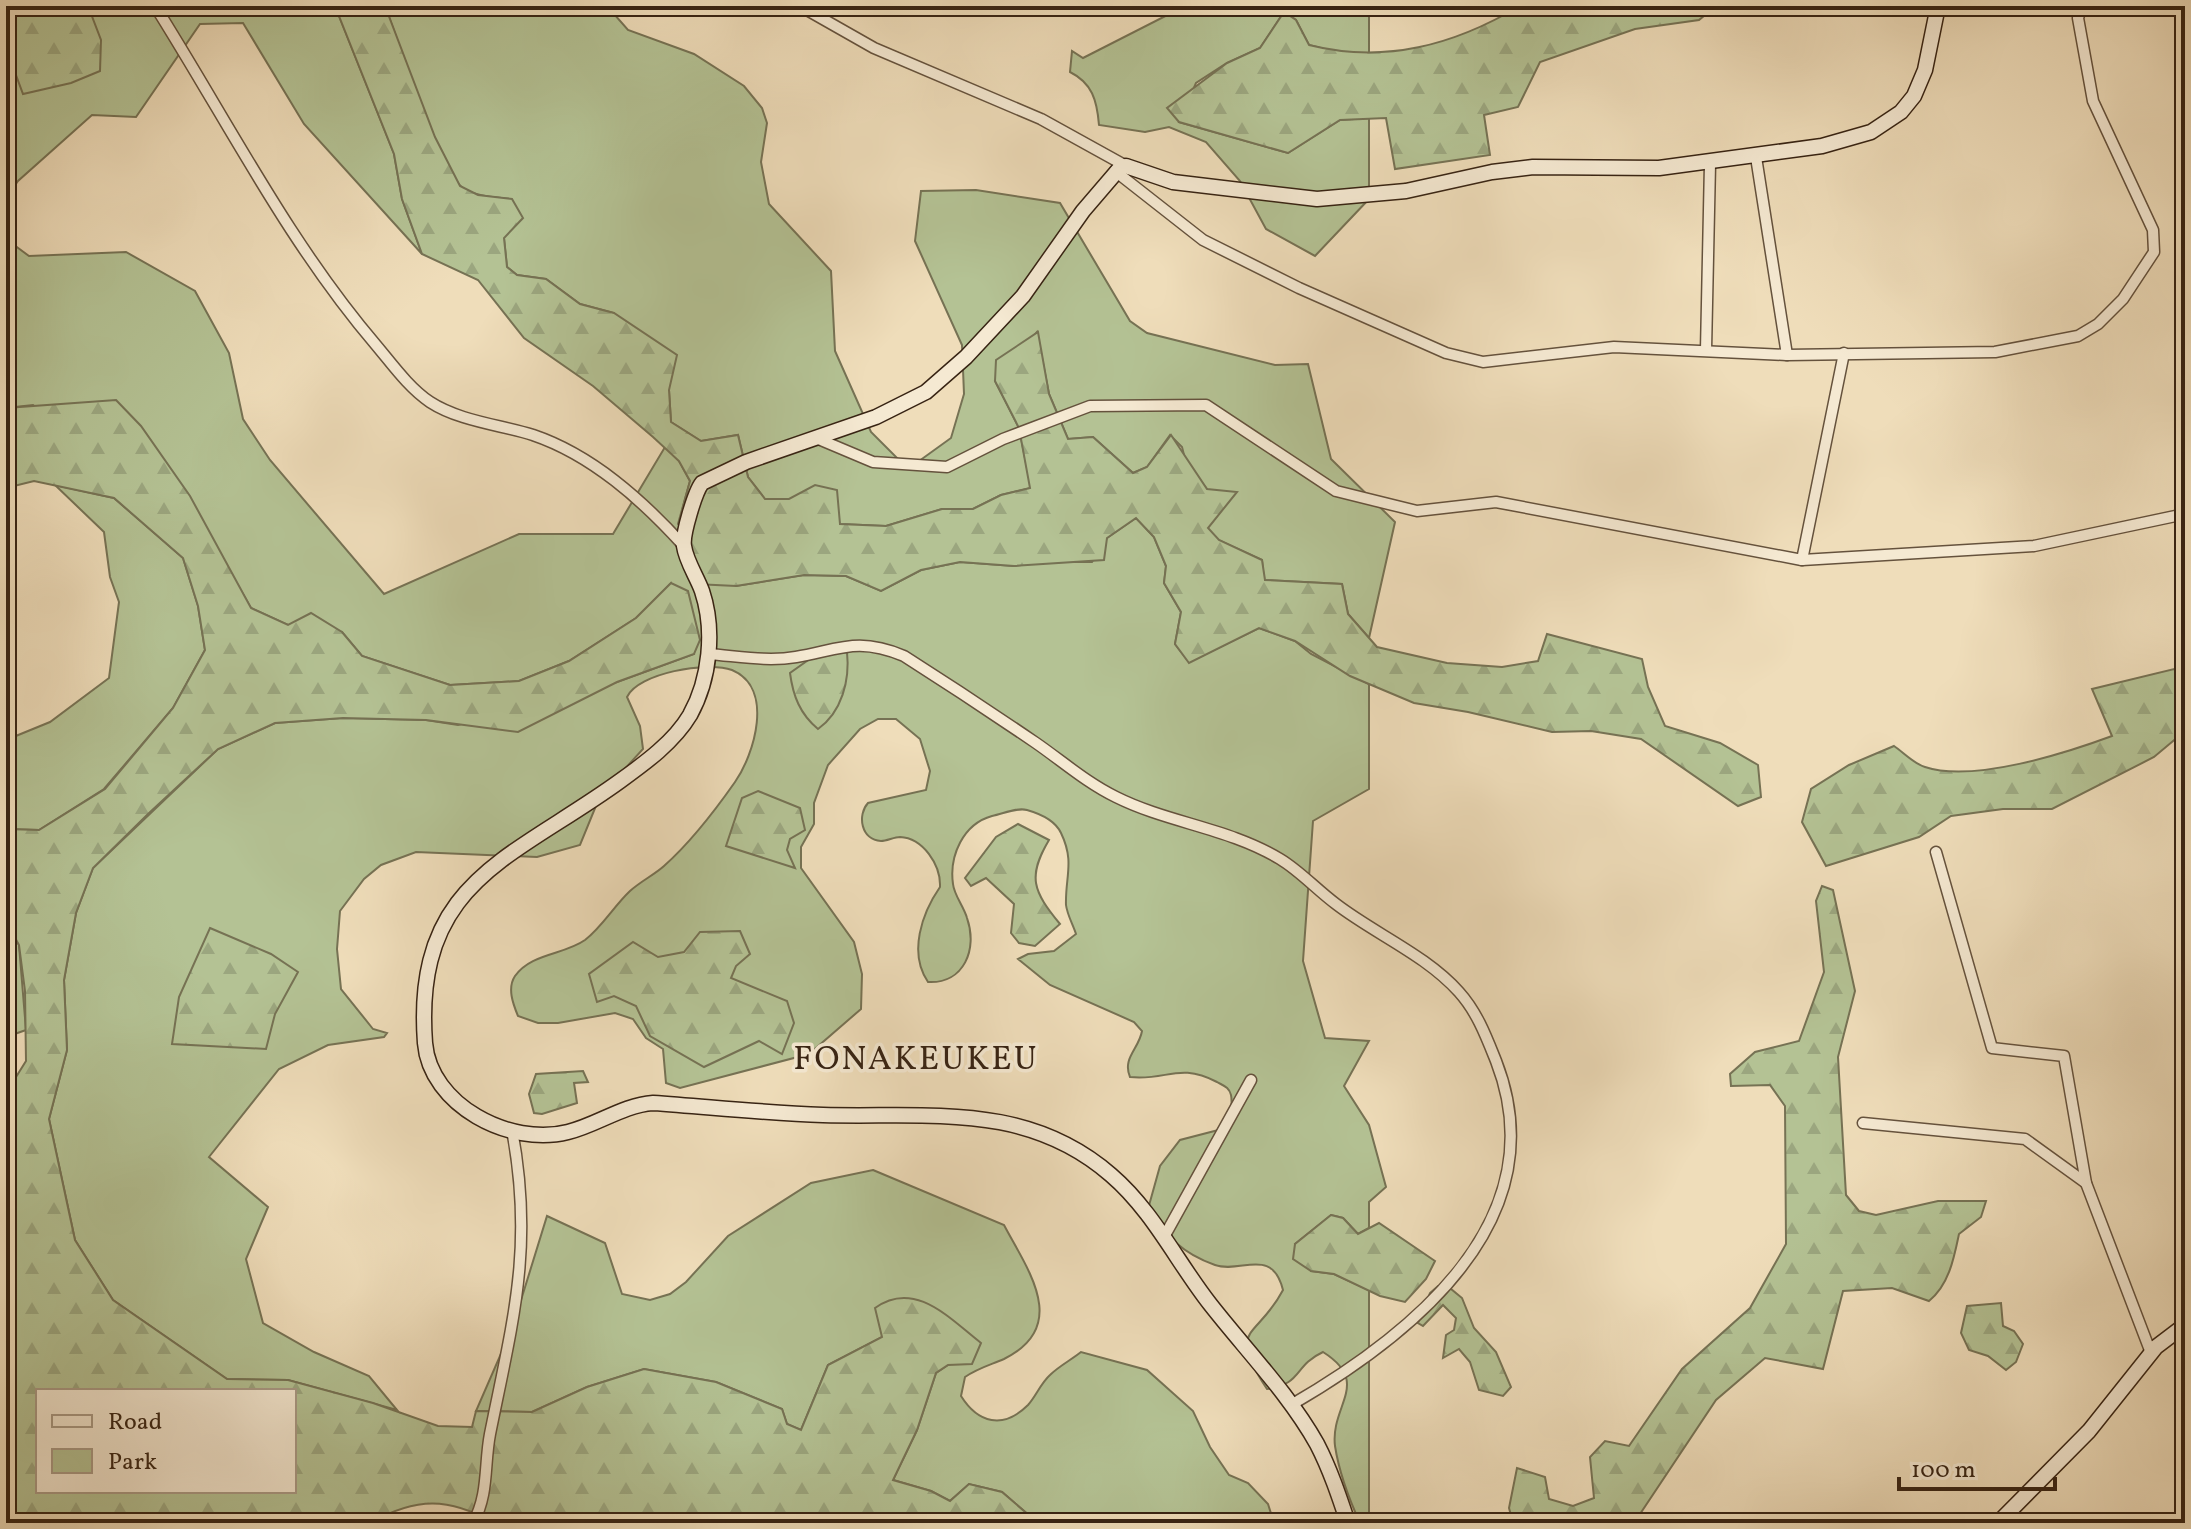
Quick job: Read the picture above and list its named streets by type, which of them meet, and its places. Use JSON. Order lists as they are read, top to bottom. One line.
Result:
{"districts":["FONAKEUKEU"],"legend":["Road","Park"],"scale_bar":"100 m"}
